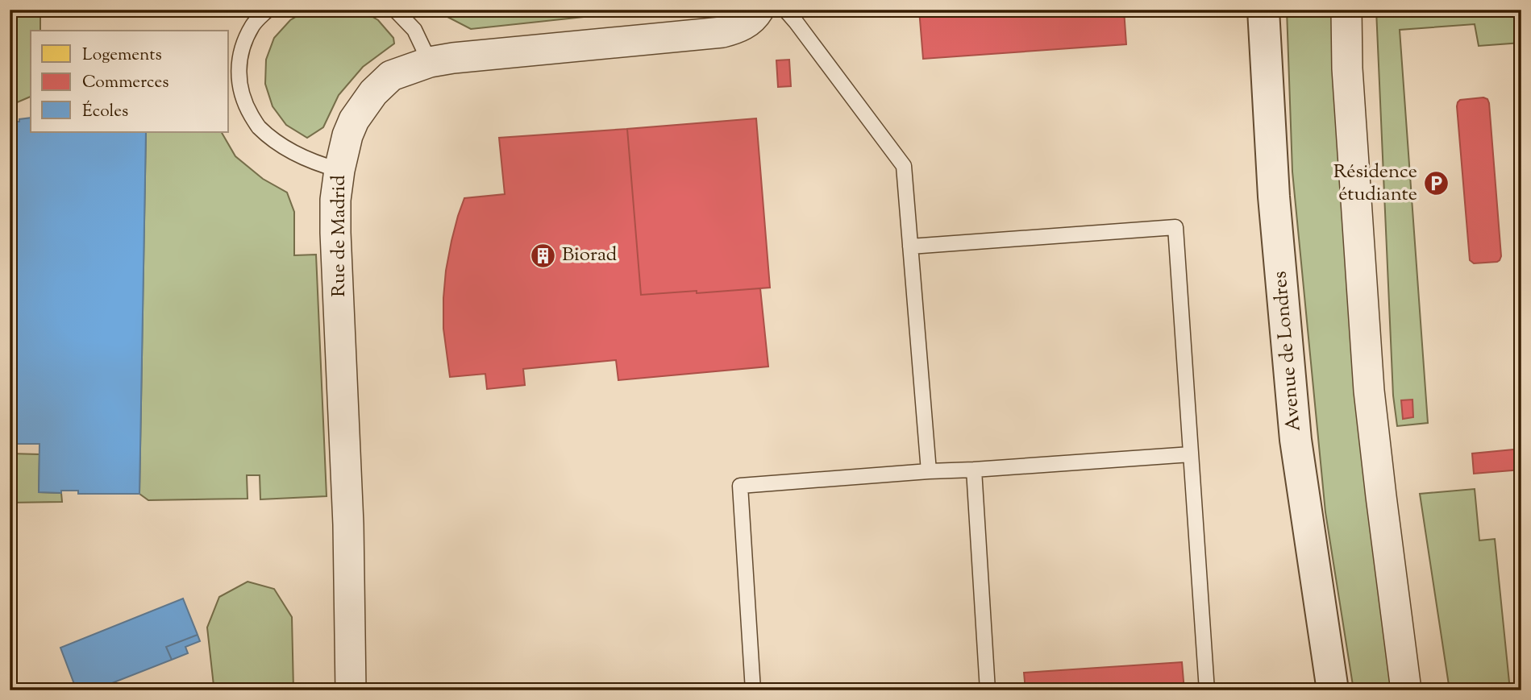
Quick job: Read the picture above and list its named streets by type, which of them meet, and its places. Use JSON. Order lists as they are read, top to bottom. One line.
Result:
{"streets":{"street":["Rue de Madrid","Avenue de Londres"]},"places":{"parking":["Résidence étudiante"],"building":["Biorad"]},"legend":["Logements","Commerces","Écoles"]}
